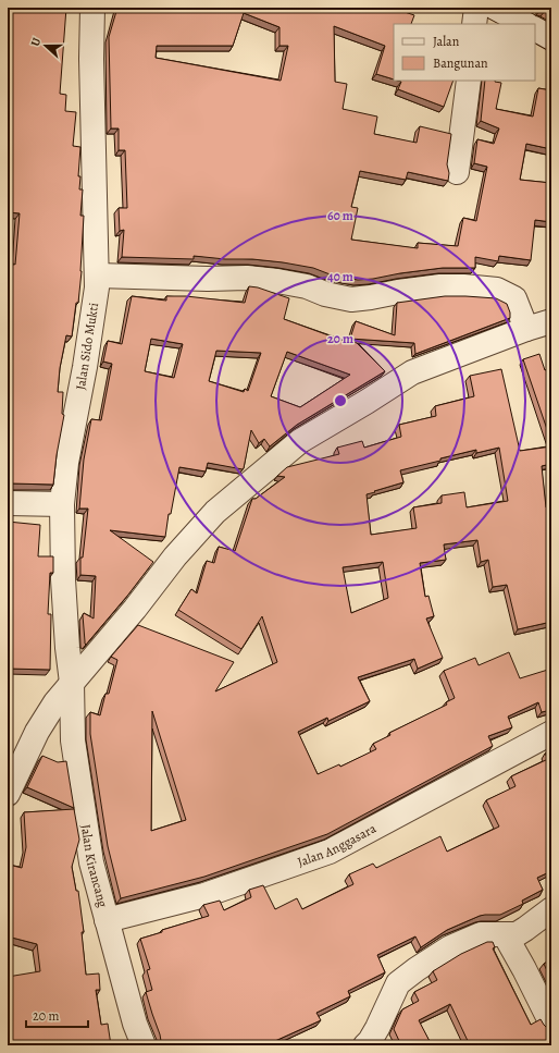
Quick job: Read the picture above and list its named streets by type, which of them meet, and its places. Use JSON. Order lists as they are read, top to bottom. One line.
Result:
{"streets":{"street":["Jalan Sido Mukti","Jalan Anggasara","Jalan Kirancang"]},"crossings":[["Jalan Sido Mukti","Jalan Kirancang"],["Jalan Anggasara","Jalan Kirancang"]],"legend":["Jalan","Bangunan"],"scale_bar":"20 m","north":"left","rings":["60 m","40 m","20 m"]}
